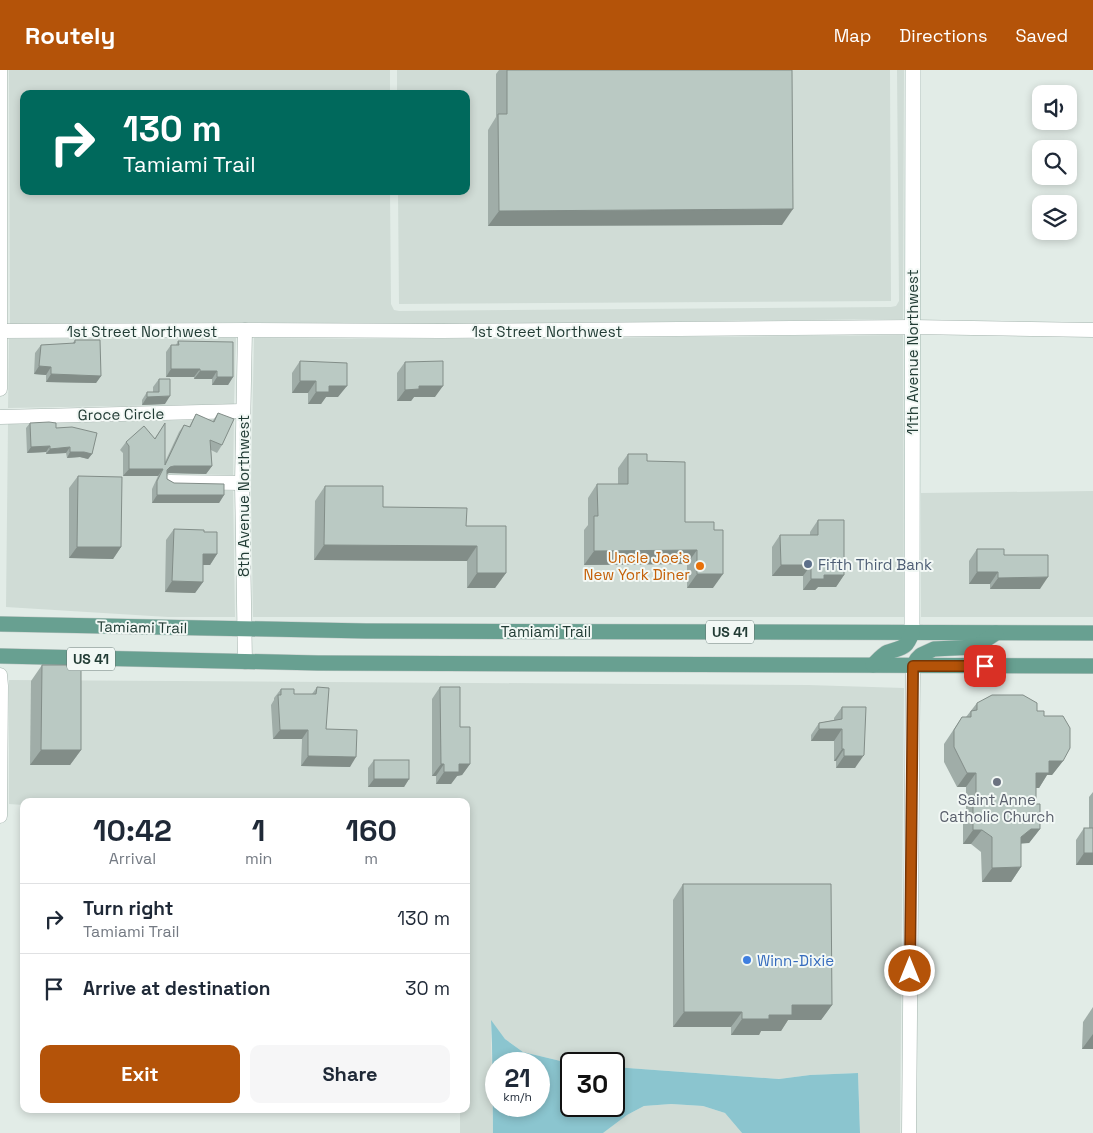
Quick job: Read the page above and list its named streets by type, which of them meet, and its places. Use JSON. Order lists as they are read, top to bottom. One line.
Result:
{"streets":{"main road":["Tamiami Trail","US 41"],"street":["1st Street Northwest","11th Avenue Northwest","Groce Circle","8th Avenue Northwest"]},"crossings":[["1st Street Northwest","11th Avenue Northwest"],["1st Street Northwest","8th Avenue Northwest"],["11th Avenue Northwest","Tamiami Trail"],["Groce Circle","8th Avenue Northwest"],["8th Avenue Northwest","Tamiami Trail"],["8th Avenue Northwest","US 41"]],"places":["Fifth Third Bank","Uncle Joe's New York Diner","Saint Anne Catholic Church","Winn-Dixie"],"page":{"header":"Routely","nav":["Map","Directions","Saved"],"turn":["130 m","Tamiami Trail"],"eta":["10:42","Arrival","1","min","160","m"],"list":[{"name":"Turn right","note":"Tamiami Trail","value":"130 m"},{"name":"Arrive at destination","value":"30 m"}],"buttons":["Exit","Share"],"speed":"21 km/h","limit":"30"}}
